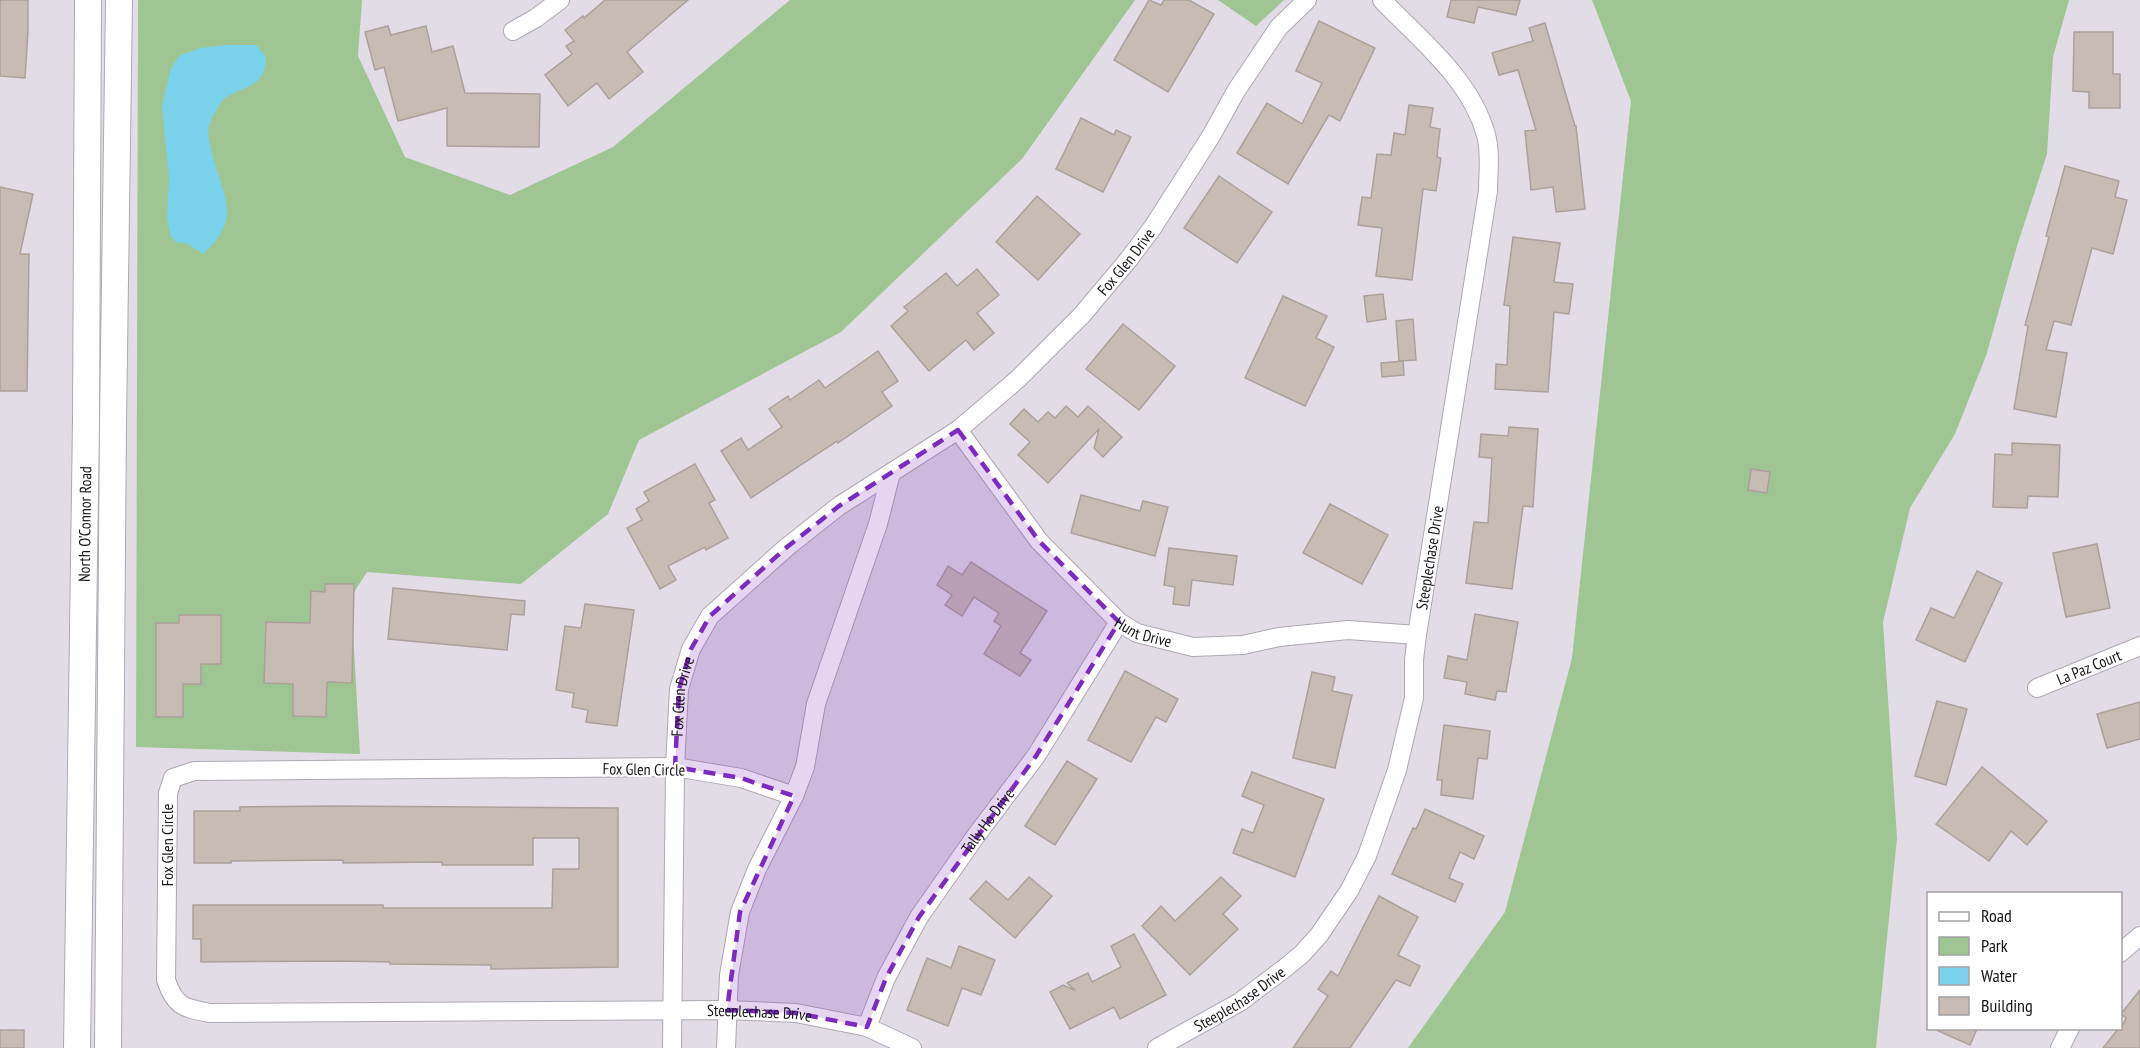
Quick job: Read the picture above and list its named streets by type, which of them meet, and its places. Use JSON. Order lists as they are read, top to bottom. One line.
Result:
{"streets":{"main road":["North O'Connor Road"],"street":["Fox Glen Drive","Steeplechase Drive","Hunt Drive","La Paz Court","Fox Glen Circle","Tally Ho Drive"]},"crossings":[["Fox Glen Drive","Steeplechase Drive"],["Fox Glen Drive","Hunt Drive"],["Fox Glen Drive","Fox Glen Circle"],["Steeplechase Drive","Hunt Drive"],["Steeplechase Drive","Fox Glen Circle"],["Steeplechase Drive","Tally Ho Drive"],["Hunt Drive","Tally Ho Drive"]],"legend":["Road","Park","Water","Building"]}
